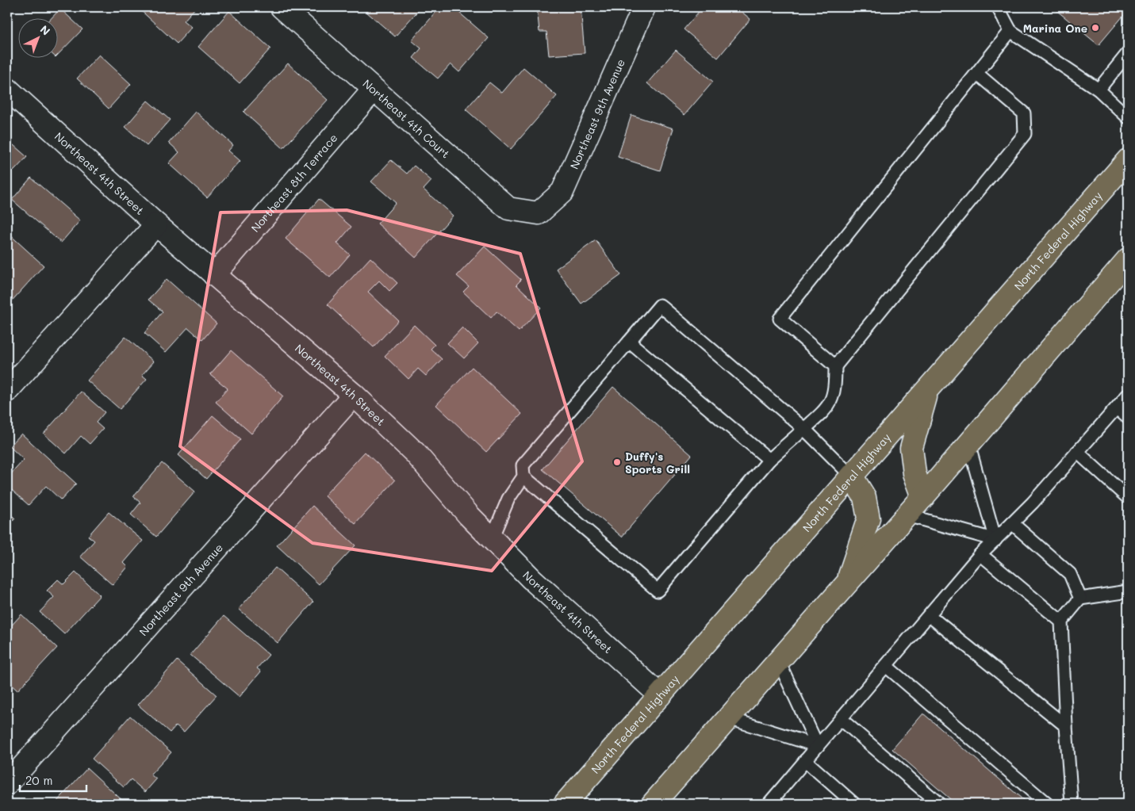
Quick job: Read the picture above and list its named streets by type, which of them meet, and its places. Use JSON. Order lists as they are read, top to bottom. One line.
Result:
{"streets":{"main road":["North Federal Highway"],"street":["Northeast 9th Avenue","Northeast 4th Court","Northeast 4th Street","Northeast 8th Terrace"]},"crossings":[["Northeast 9th Avenue","Northeast 4th Court"],["Northeast 9th Avenue","Northeast 4th Street"],["Northeast 4th Court","Northeast 8th Terrace"],["Northeast 4th Street","Northeast 8th Terrace"],["Northeast 4th Street","North Federal Highway"]],"places":["Marina One","Duffy's Sports Grill"],"scale_bar":"20 m","north":"top right"}
